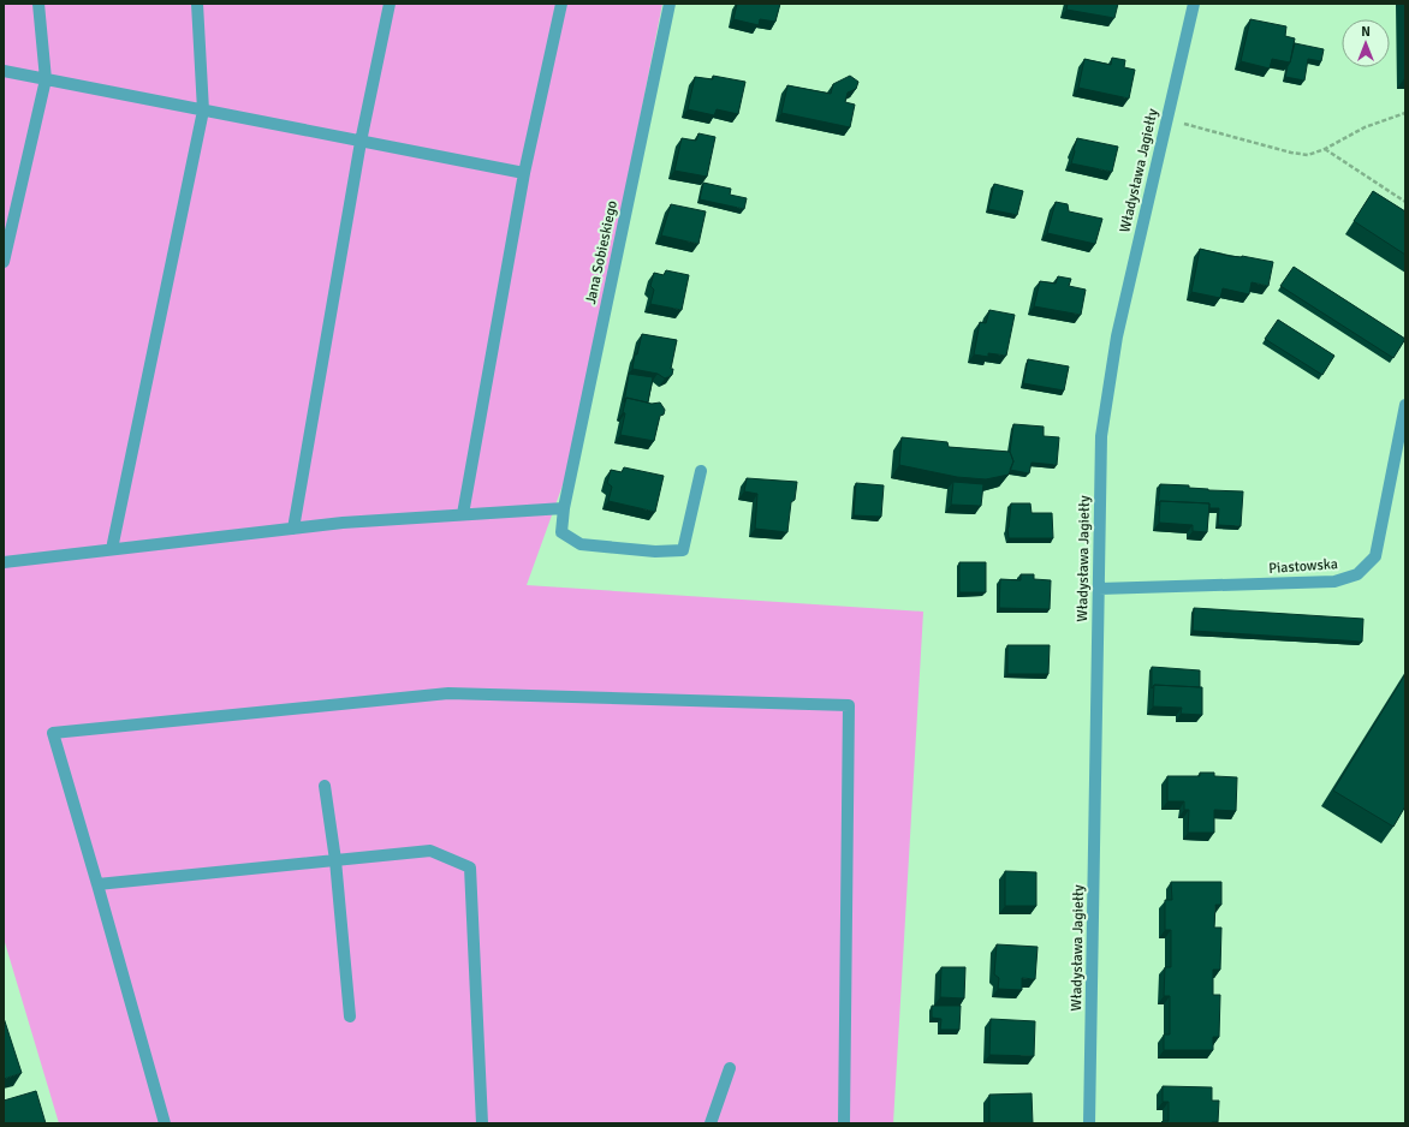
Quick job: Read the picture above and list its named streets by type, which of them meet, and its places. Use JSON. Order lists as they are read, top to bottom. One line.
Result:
{"streets":{"street":["Władysława Jagiełły","Jana Sobieskiego","Piastowska"]},"crossings":[["Władysława Jagiełły","Piastowska"]],"north":"top"}
